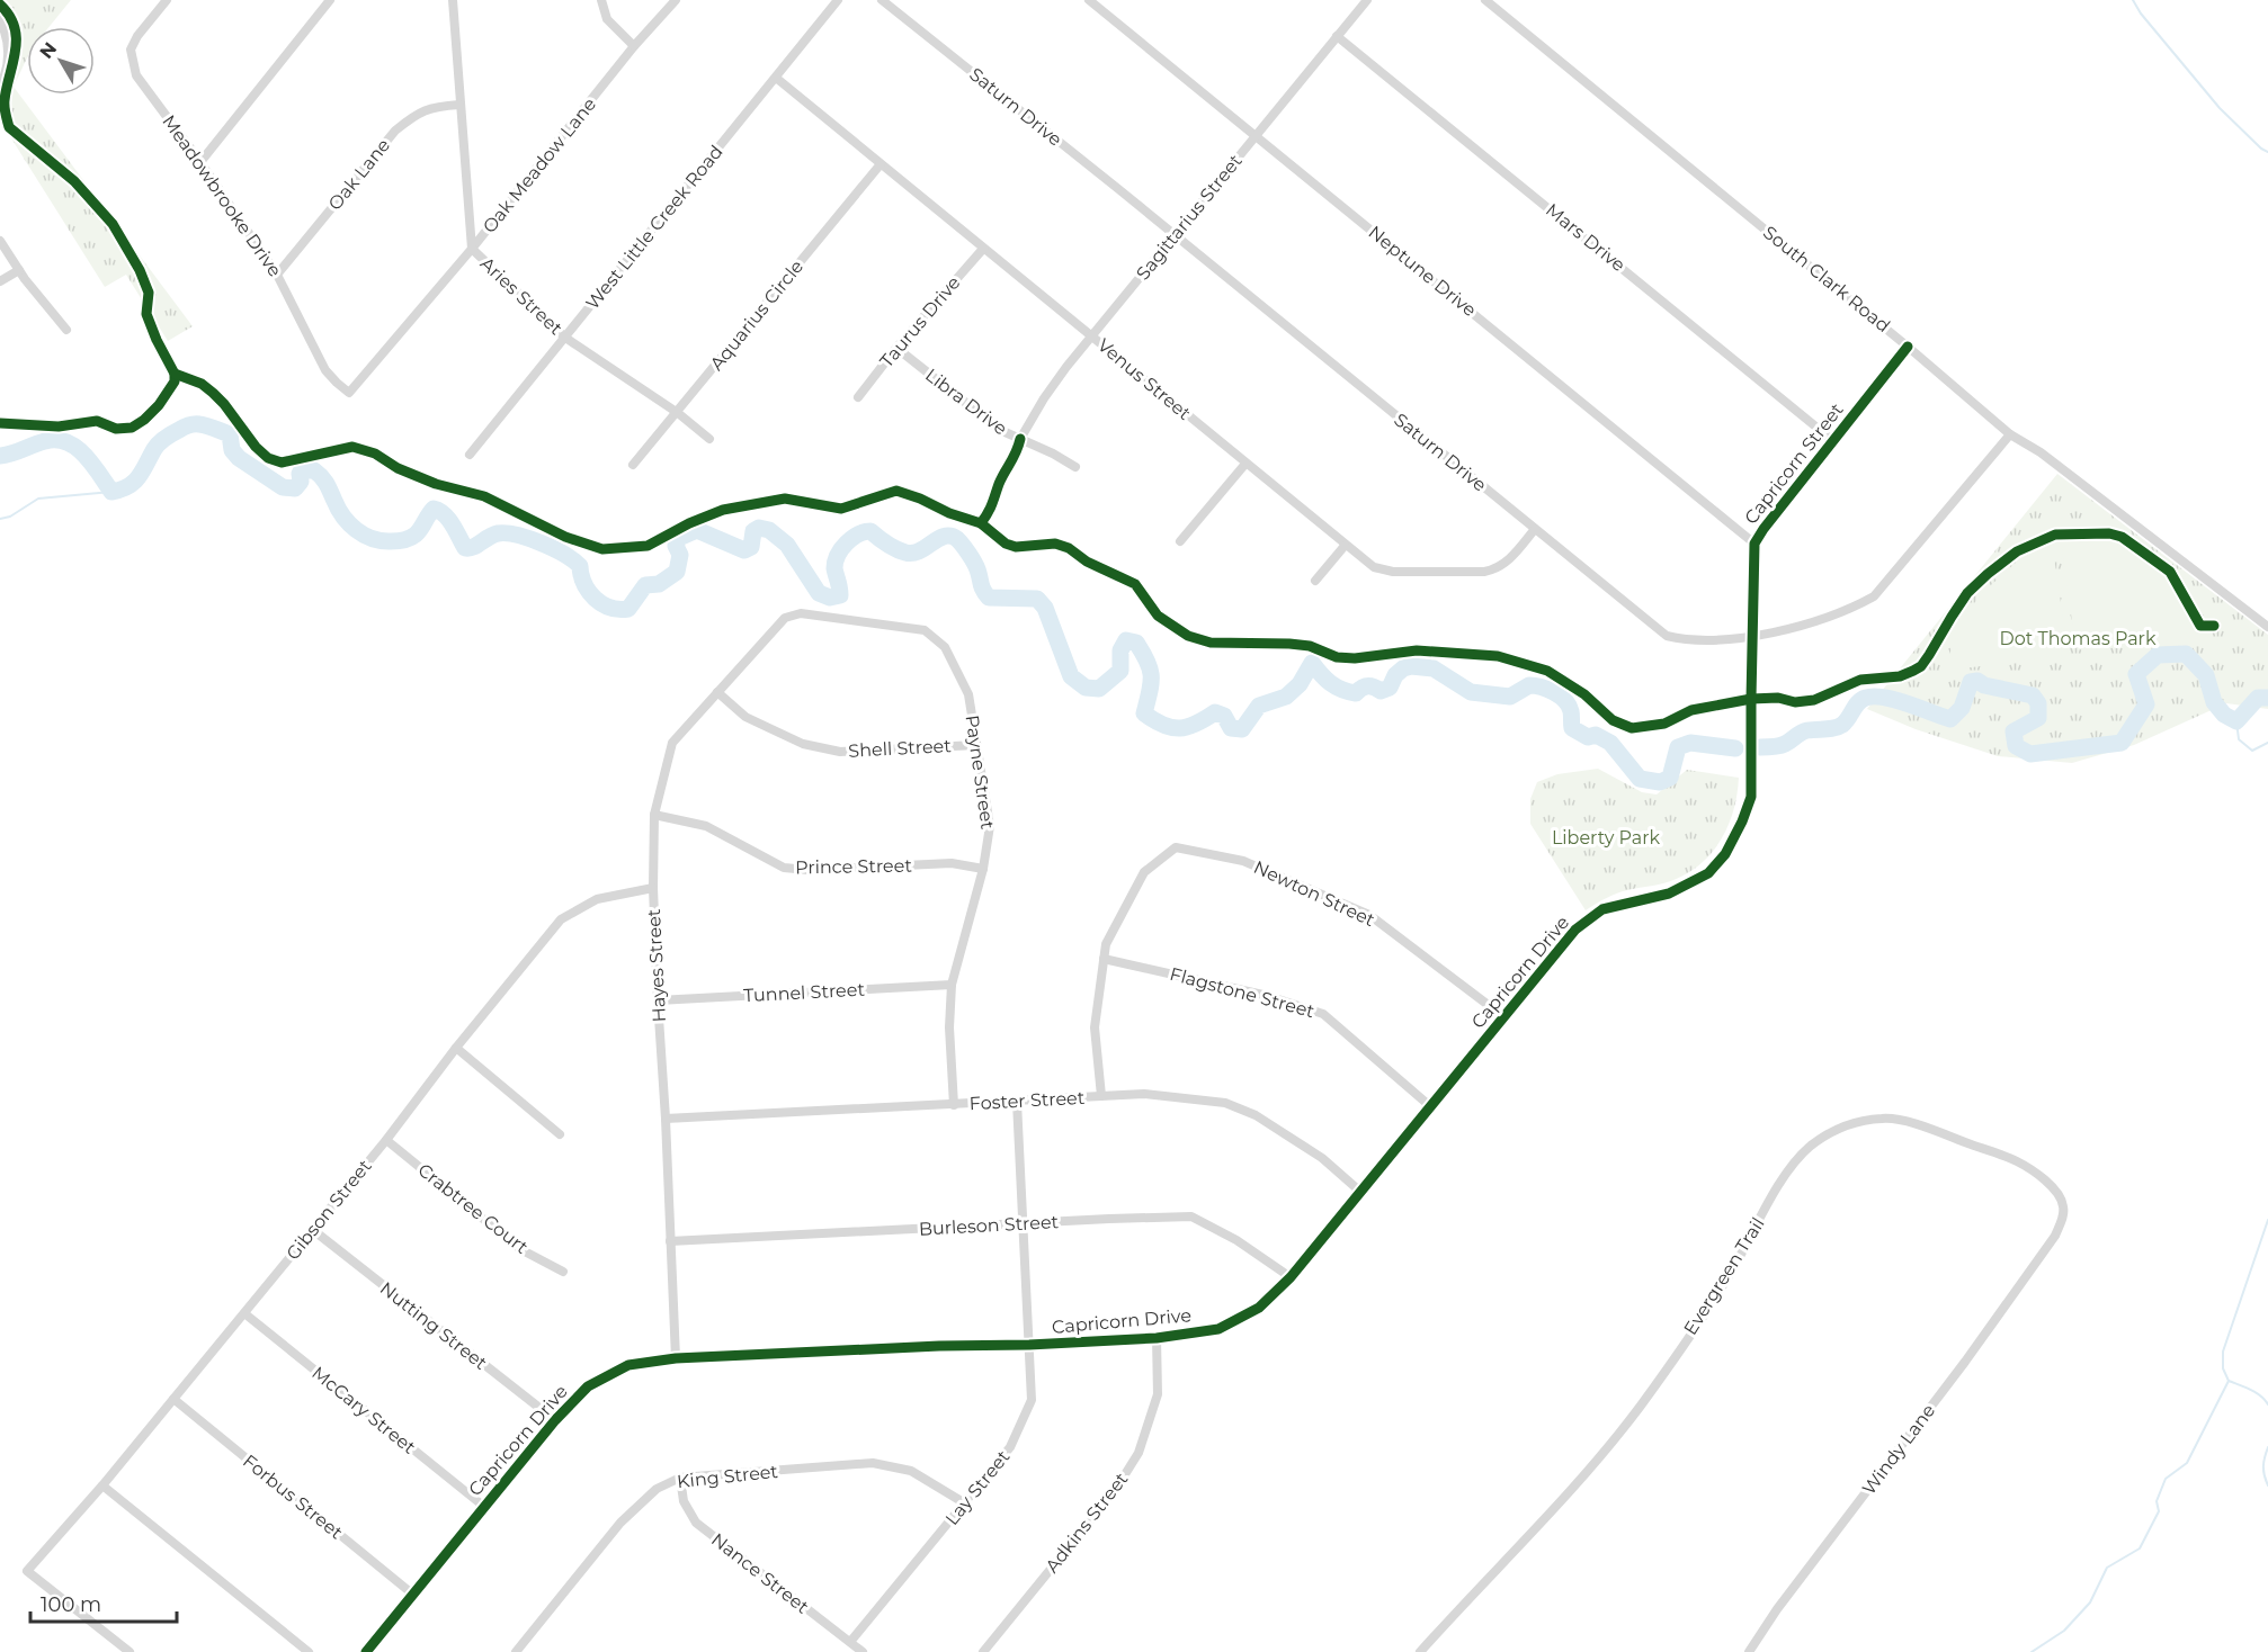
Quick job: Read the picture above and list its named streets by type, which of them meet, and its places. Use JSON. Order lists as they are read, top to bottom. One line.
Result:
{"streets":{"street":["Saturn Drive","Oak Meadow Lane","Oak Lane","Meadowbrooke Drive","Sagittarius Street","West Little Creek Road","Mars Drive","Neptune Drive","South Clark Road","Aries Street","Aquarius Circle","Taurus Drive","Venus Street","Libra Drive","Capricorn Street","Shell Street","Payne Street","Prince Street","Newton Street","Hayes Street","Capricorn Drive","Tunnel Street","Flagstone Street","Foster Street","Crabtree Court","Gibson Street","Burleson Street","Evergreen Trail","Nutting Street","McCary Street","Windy Lane","King Street","Lay Street","Forbus Street","Adkins Street","Nance Street"]},"crossings":[["Saturn Drive","Sagittarius Street"],["Saturn Drive","South Clark Road"],["Saturn Drive","Venus Street"],["Saturn Drive","Capricorn Street"],["Oak Meadow Lane","Meadowbrooke Drive"],["Oak Meadow Lane","Aries Street"],["Oak Lane","Meadowbrooke Drive"],["Oak Lane","Aries Street"],["Sagittarius Street","Mars Drive"],["Sagittarius Street","Neptune Drive"],["Sagittarius Street","Venus Street"],["Sagittarius Street","Libra Drive"],["West Little Creek Road","Aries Street"],["West Little Creek Road","Venus Street"],["Mars Drive","Capricorn Street"],["Neptune Drive","Capricorn Street"],["South Clark Road","Capricorn Street"],["Aries Street","Aquarius Circle"],["Aquarius Circle","Venus Street"],["Taurus Drive","Venus Street"],["Taurus Drive","Libra Drive"],["Capricorn Street","Capricorn Drive"],["Shell Street","Payne Street"],["Shell Street","Hayes Street"],["Payne Street","Prince Street"],["Payne Street","Hayes Street"],["Payne Street","Tunnel Street"],["Payne Street","Foster Street"],["Prince Street","Hayes Street"],["Newton Street","Capricorn Drive"],["Newton Street","Flagstone Street"],["Hayes Street","Capricorn Drive"],["Hayes Street","Tunnel Street"],["Hayes Street","Foster Street"],["Hayes Street","Gibson Street"],["Hayes Street","Burleson Street"],["Capricorn Drive","Flagstone Street"],["Capricorn Drive","Foster Street"],["Capricorn Drive","Burleson Street"],["Capricorn Drive","Nutting Street"],["Capricorn Drive","McCary Street"],["Capricorn Drive","Lay Street"],["Capricorn Drive","Forbus Street"],["Capricorn Drive","Adkins Street"],["Foster Street","Lay Street"],["Crabtree Court","Gibson Street"],["Gibson Street","Nutting Street"],["Gibson Street","McCary Street"],["Gibson Street","Forbus Street"],["Burleson Street","Lay Street"],["Evergreen Trail","Windy Lane"],["King Street","Lay Street"],["King Street","Nance Street"],["Lay Street","Nance Street"]],"parks":["Dot Thomas Park","Liberty Park"],"scale_bar":"100 m","north":"top left"}
